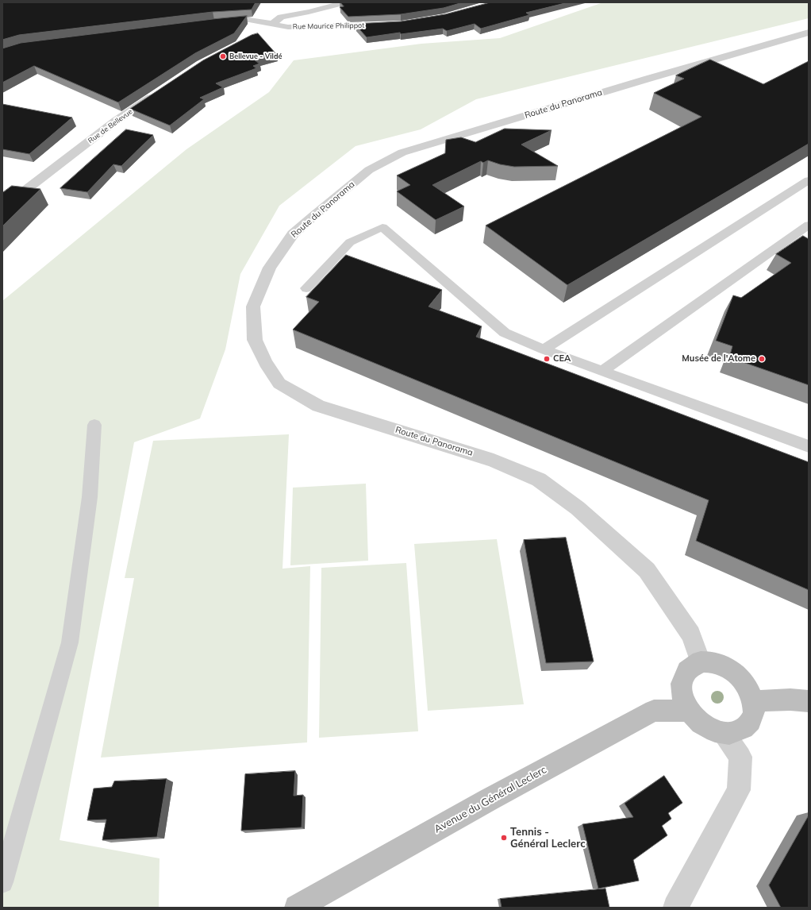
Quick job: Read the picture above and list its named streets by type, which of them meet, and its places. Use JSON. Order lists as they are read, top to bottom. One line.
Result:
{"streets":{"street":["Rue Maurice Philippot","Route du Panorama","Rue de Bellevue","Avenue du Général Leclerc"]},"crossings":[["Route du Panorama","Avenue du Général Leclerc"]],"places":["Bellevue - Vildé","CEA","Musée de l'Atome","Tennis - Général Leclerc"]}
